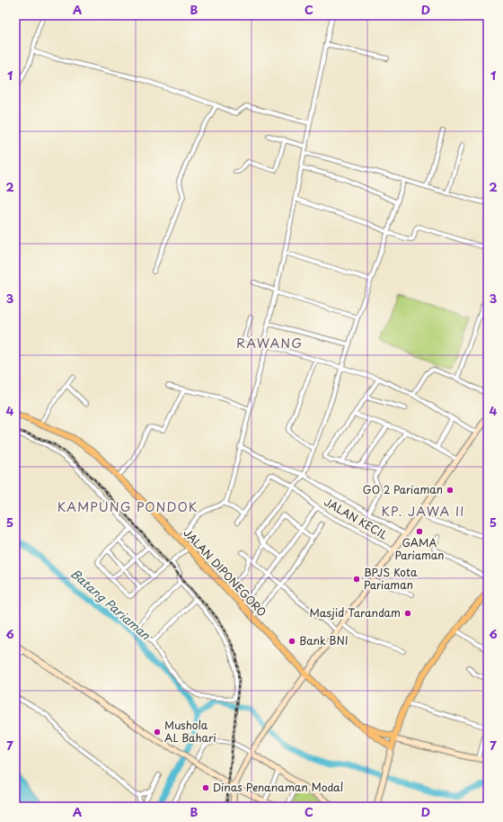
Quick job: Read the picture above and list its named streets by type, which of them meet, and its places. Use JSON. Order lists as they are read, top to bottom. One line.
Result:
{"streets":{"main road":["JALAN DIPONEGORO"],"street":["JALAN KECIL"]},"districts":["RAWANG","KAMPUNG PONDOK","KP. JAWA II"],"water":["Batang Pariaman"],"places":["GO 2 Pariaman","GAMA Pariaman","BPJS Kota Pariaman","Masjid Tarandam","Bank BNI","Mushola AL Bahari","Dinas Penanaman Modal"],"grid":{"columns":["A","B","C","D"],"rows":["1","2","3","4","5","6","7"]}}
